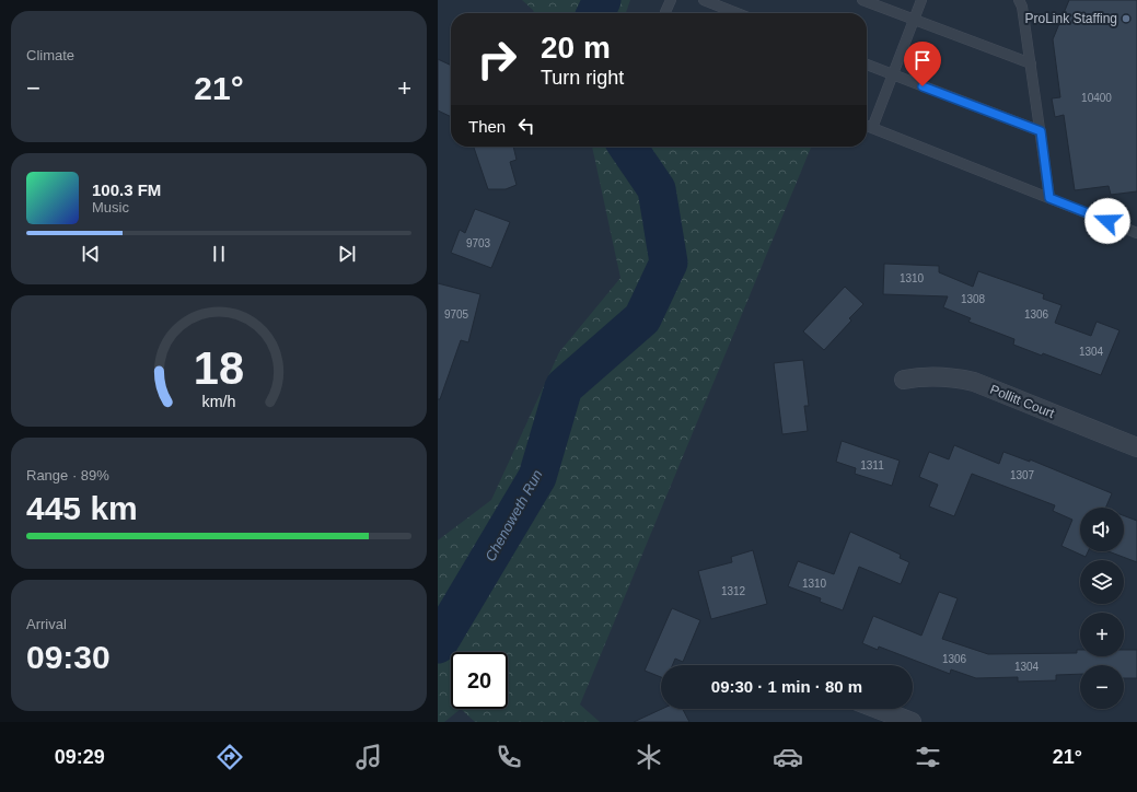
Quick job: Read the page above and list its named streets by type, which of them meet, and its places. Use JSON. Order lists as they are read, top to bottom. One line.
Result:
{"streets":{"street":["Pollitt Court"]},"water":["Chenoweth Run"],"places":["ProLink Staffing"],"house_numbers":["10400","9703","1310","1308","9705","1306","1304","1311","1307","1310","1312","1306","1304"],"page":{"tile":["Climate",["Range · 89%","445 km"],["Arrival","09:30"]],"turn":["20 m","Turn right"],"heat":["−","21°","+"],"then":"Then","song":["100.3 FM","Music"],"map_buttons":["+","−"],"limit":"20","trip":"09:30 · 1 min · 80 m","tabs":["09:29","21°"],"gauge":["18","km/h"]}}
